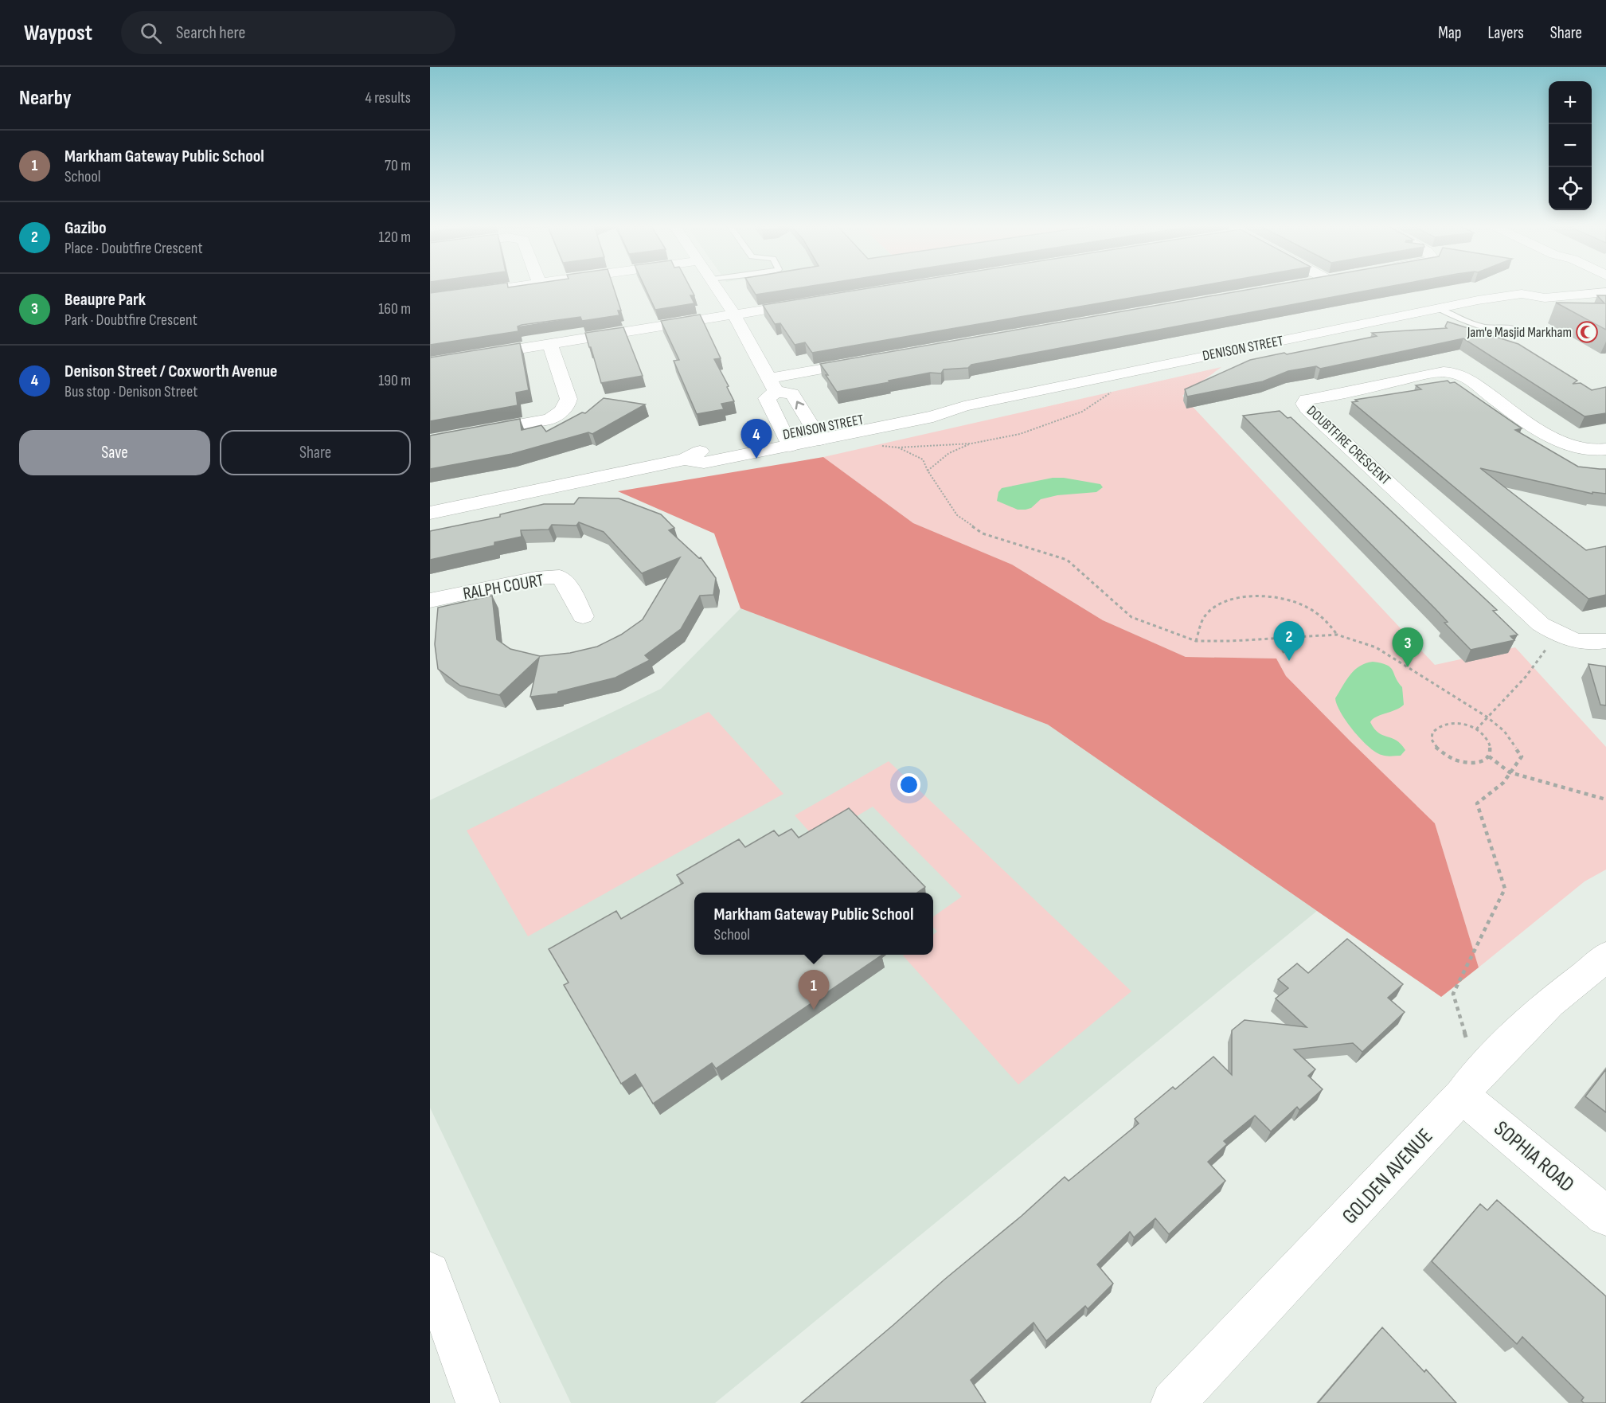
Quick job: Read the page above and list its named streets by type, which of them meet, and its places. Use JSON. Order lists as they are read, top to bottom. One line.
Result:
{"streets":{"street":["DENISON STREET","DOUBTFIRE CRESCENT","RALPH COURT","SOPHIA ROAD","GOLDEN AVENUE"]},"crossings":[["SOPHIA ROAD","GOLDEN AVENUE"]],"places":{"mosque":["Jam'e Masjid Markham"]},"page":{"header":"Waypost","search":"Search here","nav":["Map","Layers","Share"],"heading":["Nearby","4 results"],"map_buttons":["+","−"],"list":[{"mark":"1","name":"Markham Gateway Public School","note":"School","value":"70 m"},{"mark":"2","name":"Gazibo","note":"Place · Doubtfire Crescent","value":"120 m"},{"mark":"3","name":"Beaupre Park","note":"Park · Doubtfire Crescent","value":"160 m"},{"mark":"4","name":"Denison Street / Coxworth Avenue","note":"Bus stop · Denison Street","value":"190 m"}],"buttons":["Save","Share"],"pins":["4","2","3","1"],"popup":["Markham Gateway Public School","School"]}}
